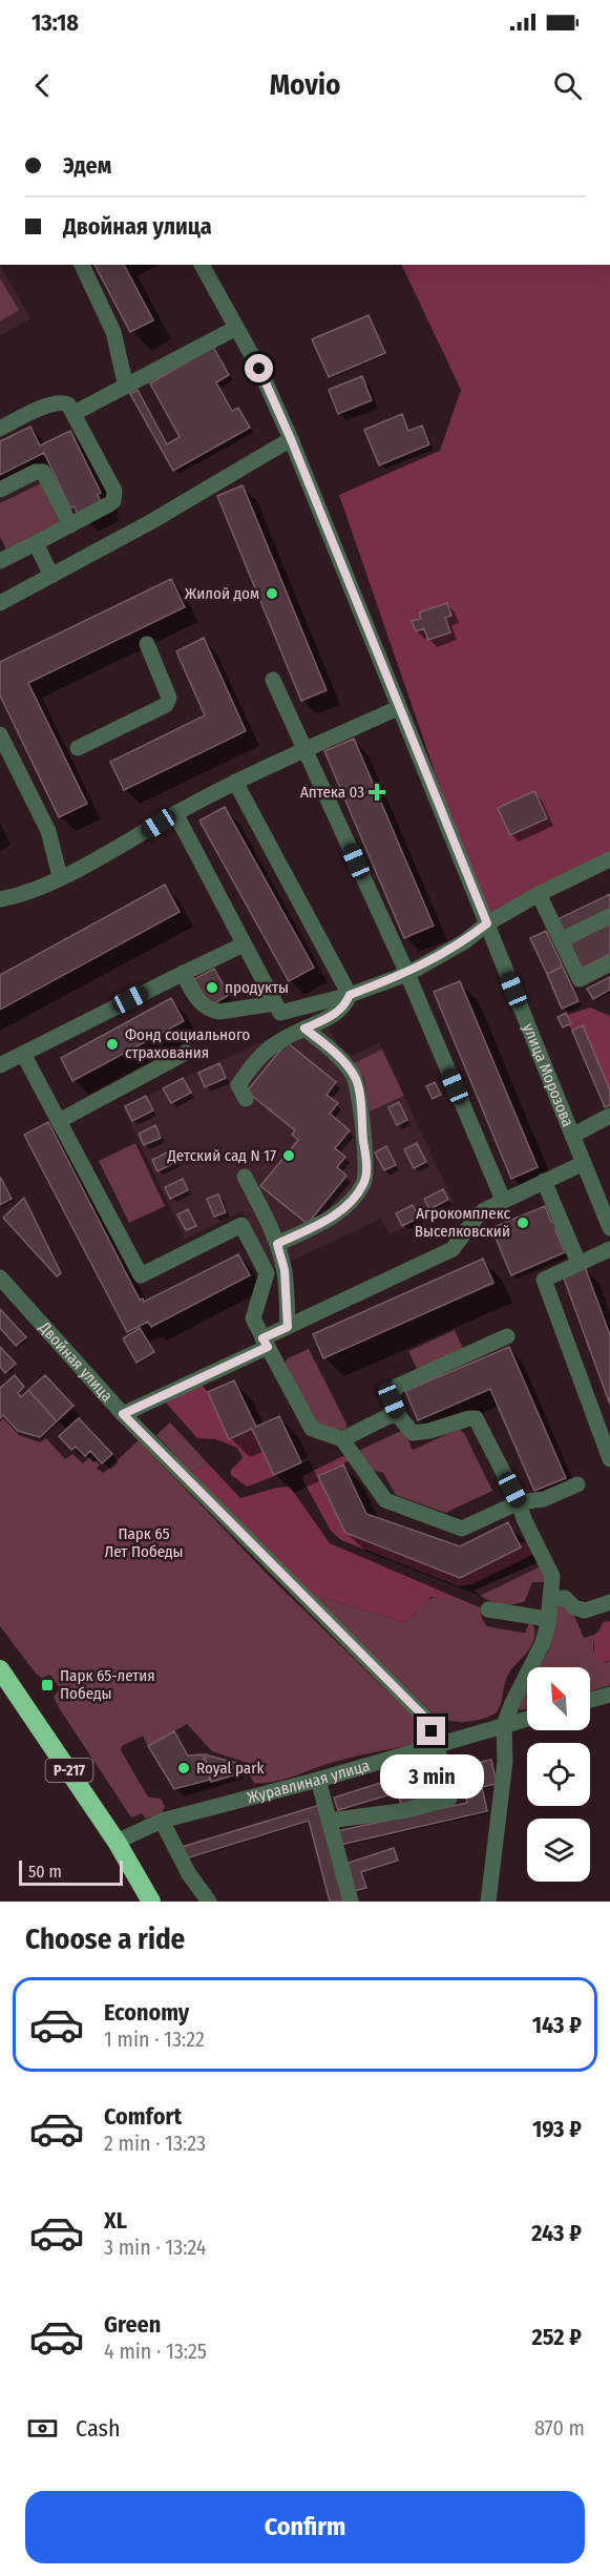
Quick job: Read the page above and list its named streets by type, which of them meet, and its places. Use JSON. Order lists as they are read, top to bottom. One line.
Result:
{"streets":{"highway":["Р-217"],"street":["улица Морозова","Двойная улица","Журавлиная улица"]},"crossings":[["Двойная улица","Журавлиная улица"],["Р-217","Журавлиная улица"]],"parks":["Парк 65 Лет Победы"],"places":{"other":["Жилой дом","продукты","Фонд социального страхования","Детский сад N 17","Агрокомплекс Выселковский","Royal park"],"health":["Аптека 03"],"transit":["Парк 65-летия Победы"]},"scale_bar":"50 m","north":"top left","page":{"status":"13:18","header":"Movio","banner":["Эдем","Двойная улица"],"bubble":"3 min","scale":"50 m","heading":"Choose a ride","list":[{"name":"Economy","note":"1 min · 13:22","value":"143 ₽"},{"name":"Comfort","note":"2 min · 13:23","value":"193 ₽"},{"name":"XL","note":"3 min · 13:24","value":"243 ₽"},{"name":"Green","note":"4 min · 13:25","value":"252 ₽"}],"pay":["Cash","870 m"],"buttons":"Confirm"}}
